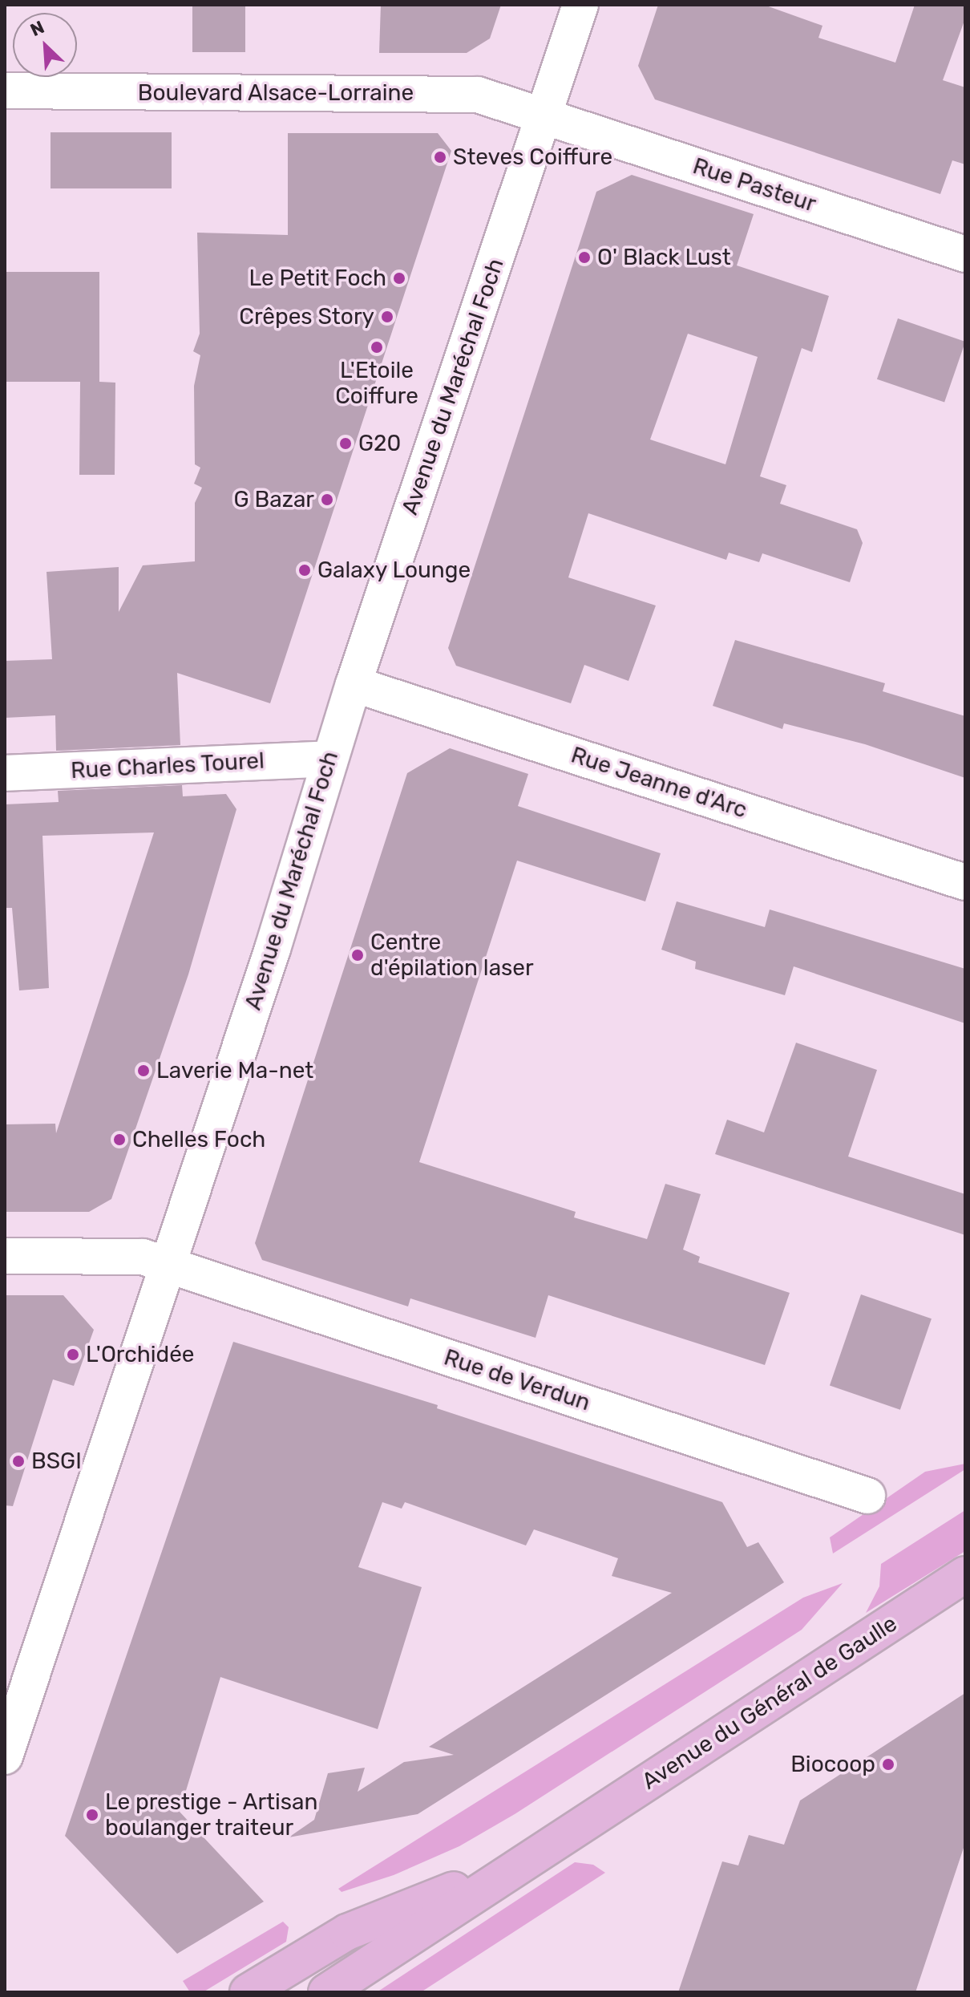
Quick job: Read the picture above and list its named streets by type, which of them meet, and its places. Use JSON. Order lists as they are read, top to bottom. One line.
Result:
{"streets":{"main road":["Avenue du Général de Gaulle"],"street":["Boulevard Alsace-Lorraine","Rue Pasteur","Avenue du Maréchal Foch","Rue Charles Tourel","Rue Jeanne d'Arc","Rue de Verdun"]},"crossings":[["Boulevard Alsace-Lorraine","Rue Pasteur"],["Boulevard Alsace-Lorraine","Avenue du Maréchal Foch"],["Rue Pasteur","Avenue du Maréchal Foch"],["Avenue du Maréchal Foch","Rue Charles Tourel"],["Avenue du Maréchal Foch","Rue Jeanne d'Arc"],["Avenue du Maréchal Foch","Rue de Verdun"]],"places":["Steves Coiffure","O' Black Lust","Le Petit Foch","Crêpes Story","L'Etoile Coiffure","G20","G Bazar","Galaxy Lounge","Centre d'épilation laser","Laverie Ma-net","Chelles Foch","L'Orchidée","BSGI","Biocoop","Le prestige - Artisan boulanger traiteur"],"north":"top left"}
